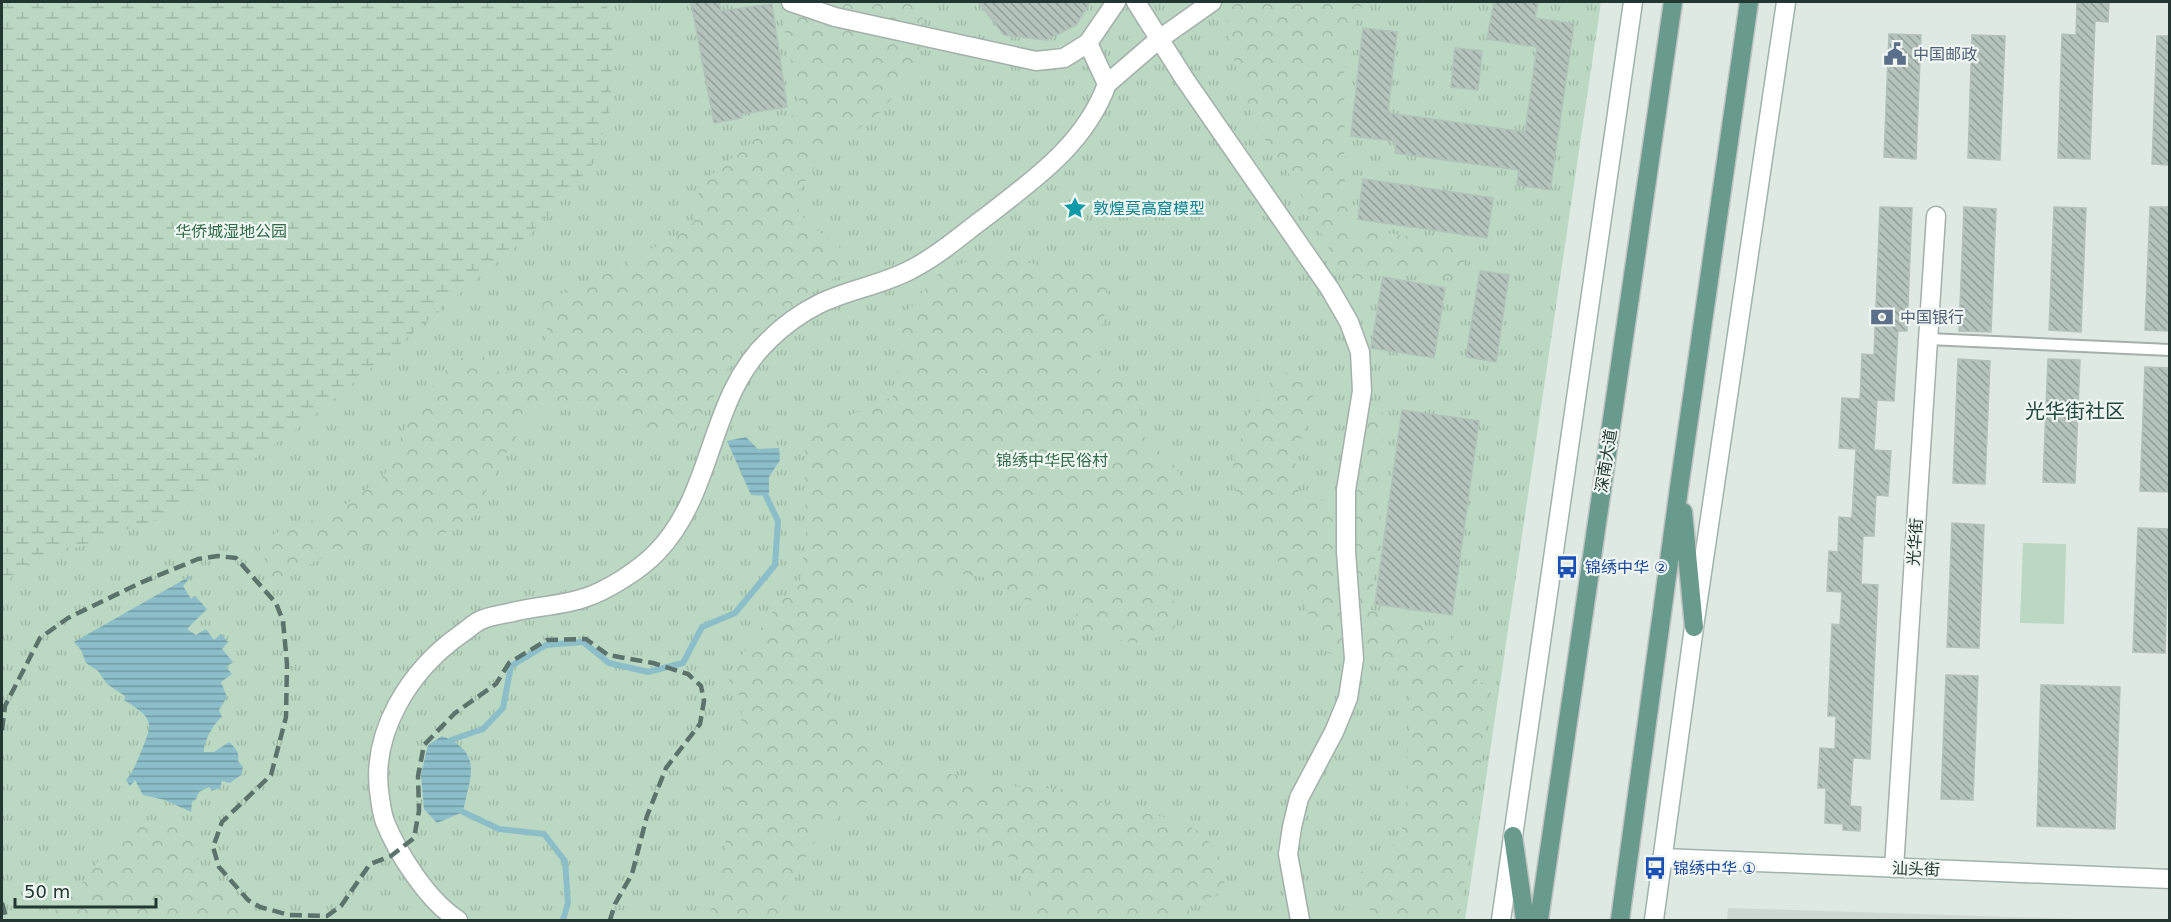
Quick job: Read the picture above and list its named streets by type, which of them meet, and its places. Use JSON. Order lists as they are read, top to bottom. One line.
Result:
{"streets":{"main road":["深南大道"],"street":["光华街","汕头街"]},"crossings":[["光华街","汕头街"]],"districts":["光华街社区"],"parks":["华侨城湿地公园","锦绣中华民俗村"],"places":{"public building":["中国邮政"],"place":["敦煌莫高窟模型"],"bank":["中国银行"],"bus stop":["锦绣中华 ②","锦绣中华 ①"]},"scale_bar":"50 m"}
